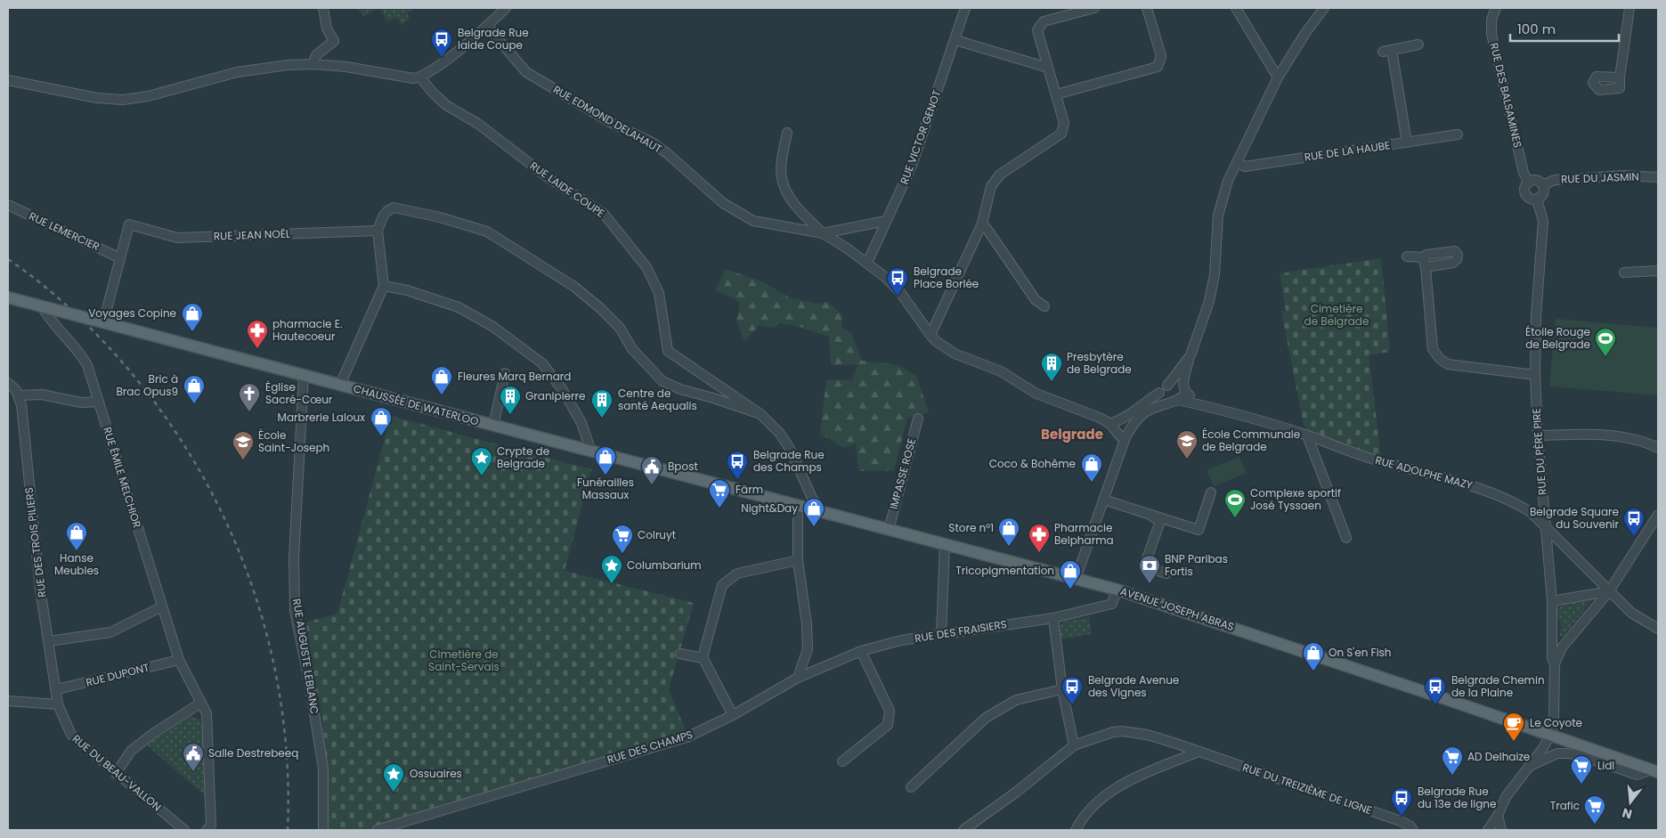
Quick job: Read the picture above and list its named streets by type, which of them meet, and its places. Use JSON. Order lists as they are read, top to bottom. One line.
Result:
{"streets":{"main road":["CHAUSSÉE DE WATERLOO","AVENUE JOSEPH ABRAS"],"street":["RUE DES BALSAMINES","RUE EDMOND DELAHAUT","RUE VICTOR GENOT","RUE DE LA HAUBE","RUE DU JASMIN","RUE LAIDE COUPE","RUE LEMERCIER","RUE JEAN NOËL","RUE DU PÈRE PIRE","RUE ADOLPHE MAZY","IMPASSE ROSE","RUE ÉMILE MELCHIOR","RUE DES TROIS PILIERS","RUE DES FRAISIERS","RUE AUGUSTE LEBLANC","RUE DUPONT","RUE DES CHAMPS","RUE DU BEAU-VALLON","RUE DU TREIZIÈME DE LIGNE"]},"crossings":[["RUE DES BALSAMINES","RUE DU JASMIN"],["RUE EDMOND DELAHAUT","RUE VICTOR GENOT"],["RUE LAIDE COUPE","AVENUE JOSEPH ABRAS"],["RUE LEMERCIER","RUE JEAN NOËL"],["CHAUSSÉE DE WATERLOO","RUE ÉMILE MELCHIOR"],["CHAUSSÉE DE WATERLOO","AVENUE JOSEPH ABRAS"],["CHAUSSÉE DE WATERLOO","RUE AUGUSTE LEBLANC"],["RUE DU PÈRE PIRE","RUE ADOLPHE MAZY"],["RUE DU PÈRE PIRE","AVENUE JOSEPH ABRAS"],["IMPASSE ROSE","AVENUE JOSEPH ABRAS"],["RUE ÉMILE MELCHIOR","RUE DUPONT"],["RUE DES TROIS PILIERS","RUE DUPONT"],["RUE DES TROIS PILIERS","RUE DU BEAU-VALLON"],["AVENUE JOSEPH ABRAS","RUE DES FRAISIERS"],["RUE DES FRAISIERS","RUE DES CHAMPS"]],"districts":["Belgrade"],"parks":["Cimetière de Belgrade","Cimetière de Saint-Servais"],"places":{"bus stop":["Belgrade Rue laide Coupe","Belgrade Place Borlée","Belgrade Rue des Champs","Belgrade Square du Souvenir","Belgrade Avenue des Vignes","Belgrade Chemin de la Plaine","Belgrade Rue du 13e de ligne"],"shop":["Voyages Copine","Fleures Marq Bernard","Bric à Brac Opus9","Marbrerie Laloux","Funérailles Massaux","Coco & Bohême","Night&Day","Store n°1","Hanse Meubles","Tricopigmentation","On S'en Fish"],"pharmacy":["pharmacie E. Hautecoeur","Pharmacie Belpharma"],"sports":["Étoile Rouge de Belgrade","Complexe sportif José Tyssaen"],"building":["Presbytère de Belgrade","Granipierre","Centre de santé Aequalis"],"church":["Église Sacré-Cœur"],"school or university":["École Communale de Belgrade","École Saint-Joseph"],"place":["Crypte de Belgrade","Columbarium","Ossuaires"],"public building":["Bpost","Salle Destrebeeq"],"supermarket":["Färm","Colruyt","AD Delhaize","Lidl","Trafic"],"bank":["BNP Paribas Fortis"],"cafe":["Le Coyote"]},"scale_bar":"100 m","north":"bottom"}
